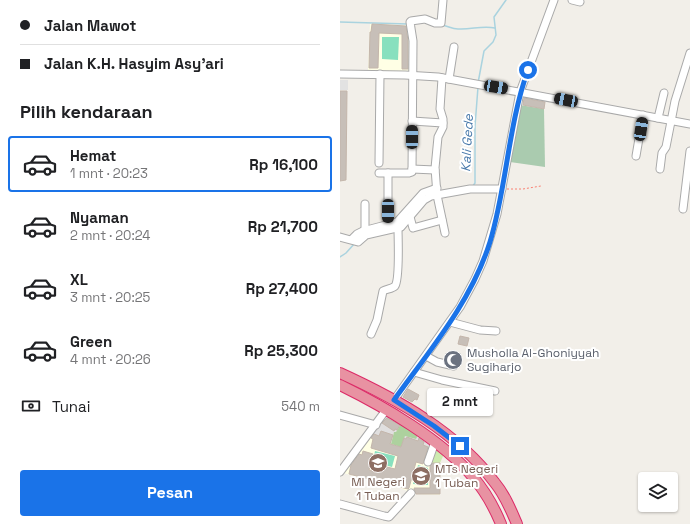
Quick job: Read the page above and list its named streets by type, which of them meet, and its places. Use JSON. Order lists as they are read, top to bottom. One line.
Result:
{"water":["Kali Gede"],"places":{"mosque":["Musholla Al-Ghoniyyah Sugiharjo"],"school or university":["MI Negeri 1 Tuban","MTs Negeri 1 Tuban"]},"page":{"banner":["Jalan Mawot","Jalan K.H. Hasyim Asy'ari"],"heading":"Pilih kendaraan","list":[{"name":"Hemat","note":"1 mnt · 20:23","value":"Rp 16,100"},{"name":"Nyaman","note":"2 mnt · 20:24","value":"Rp 21,700"},{"name":"XL","note":"3 mnt · 20:25","value":"Rp 27,400"},{"name":"Green","note":"4 mnt · 20:26","value":"Rp 25,300"}],"pay":["Tunai","540 m"],"bubble":"2 mnt","buttons":"Pesan"}}
